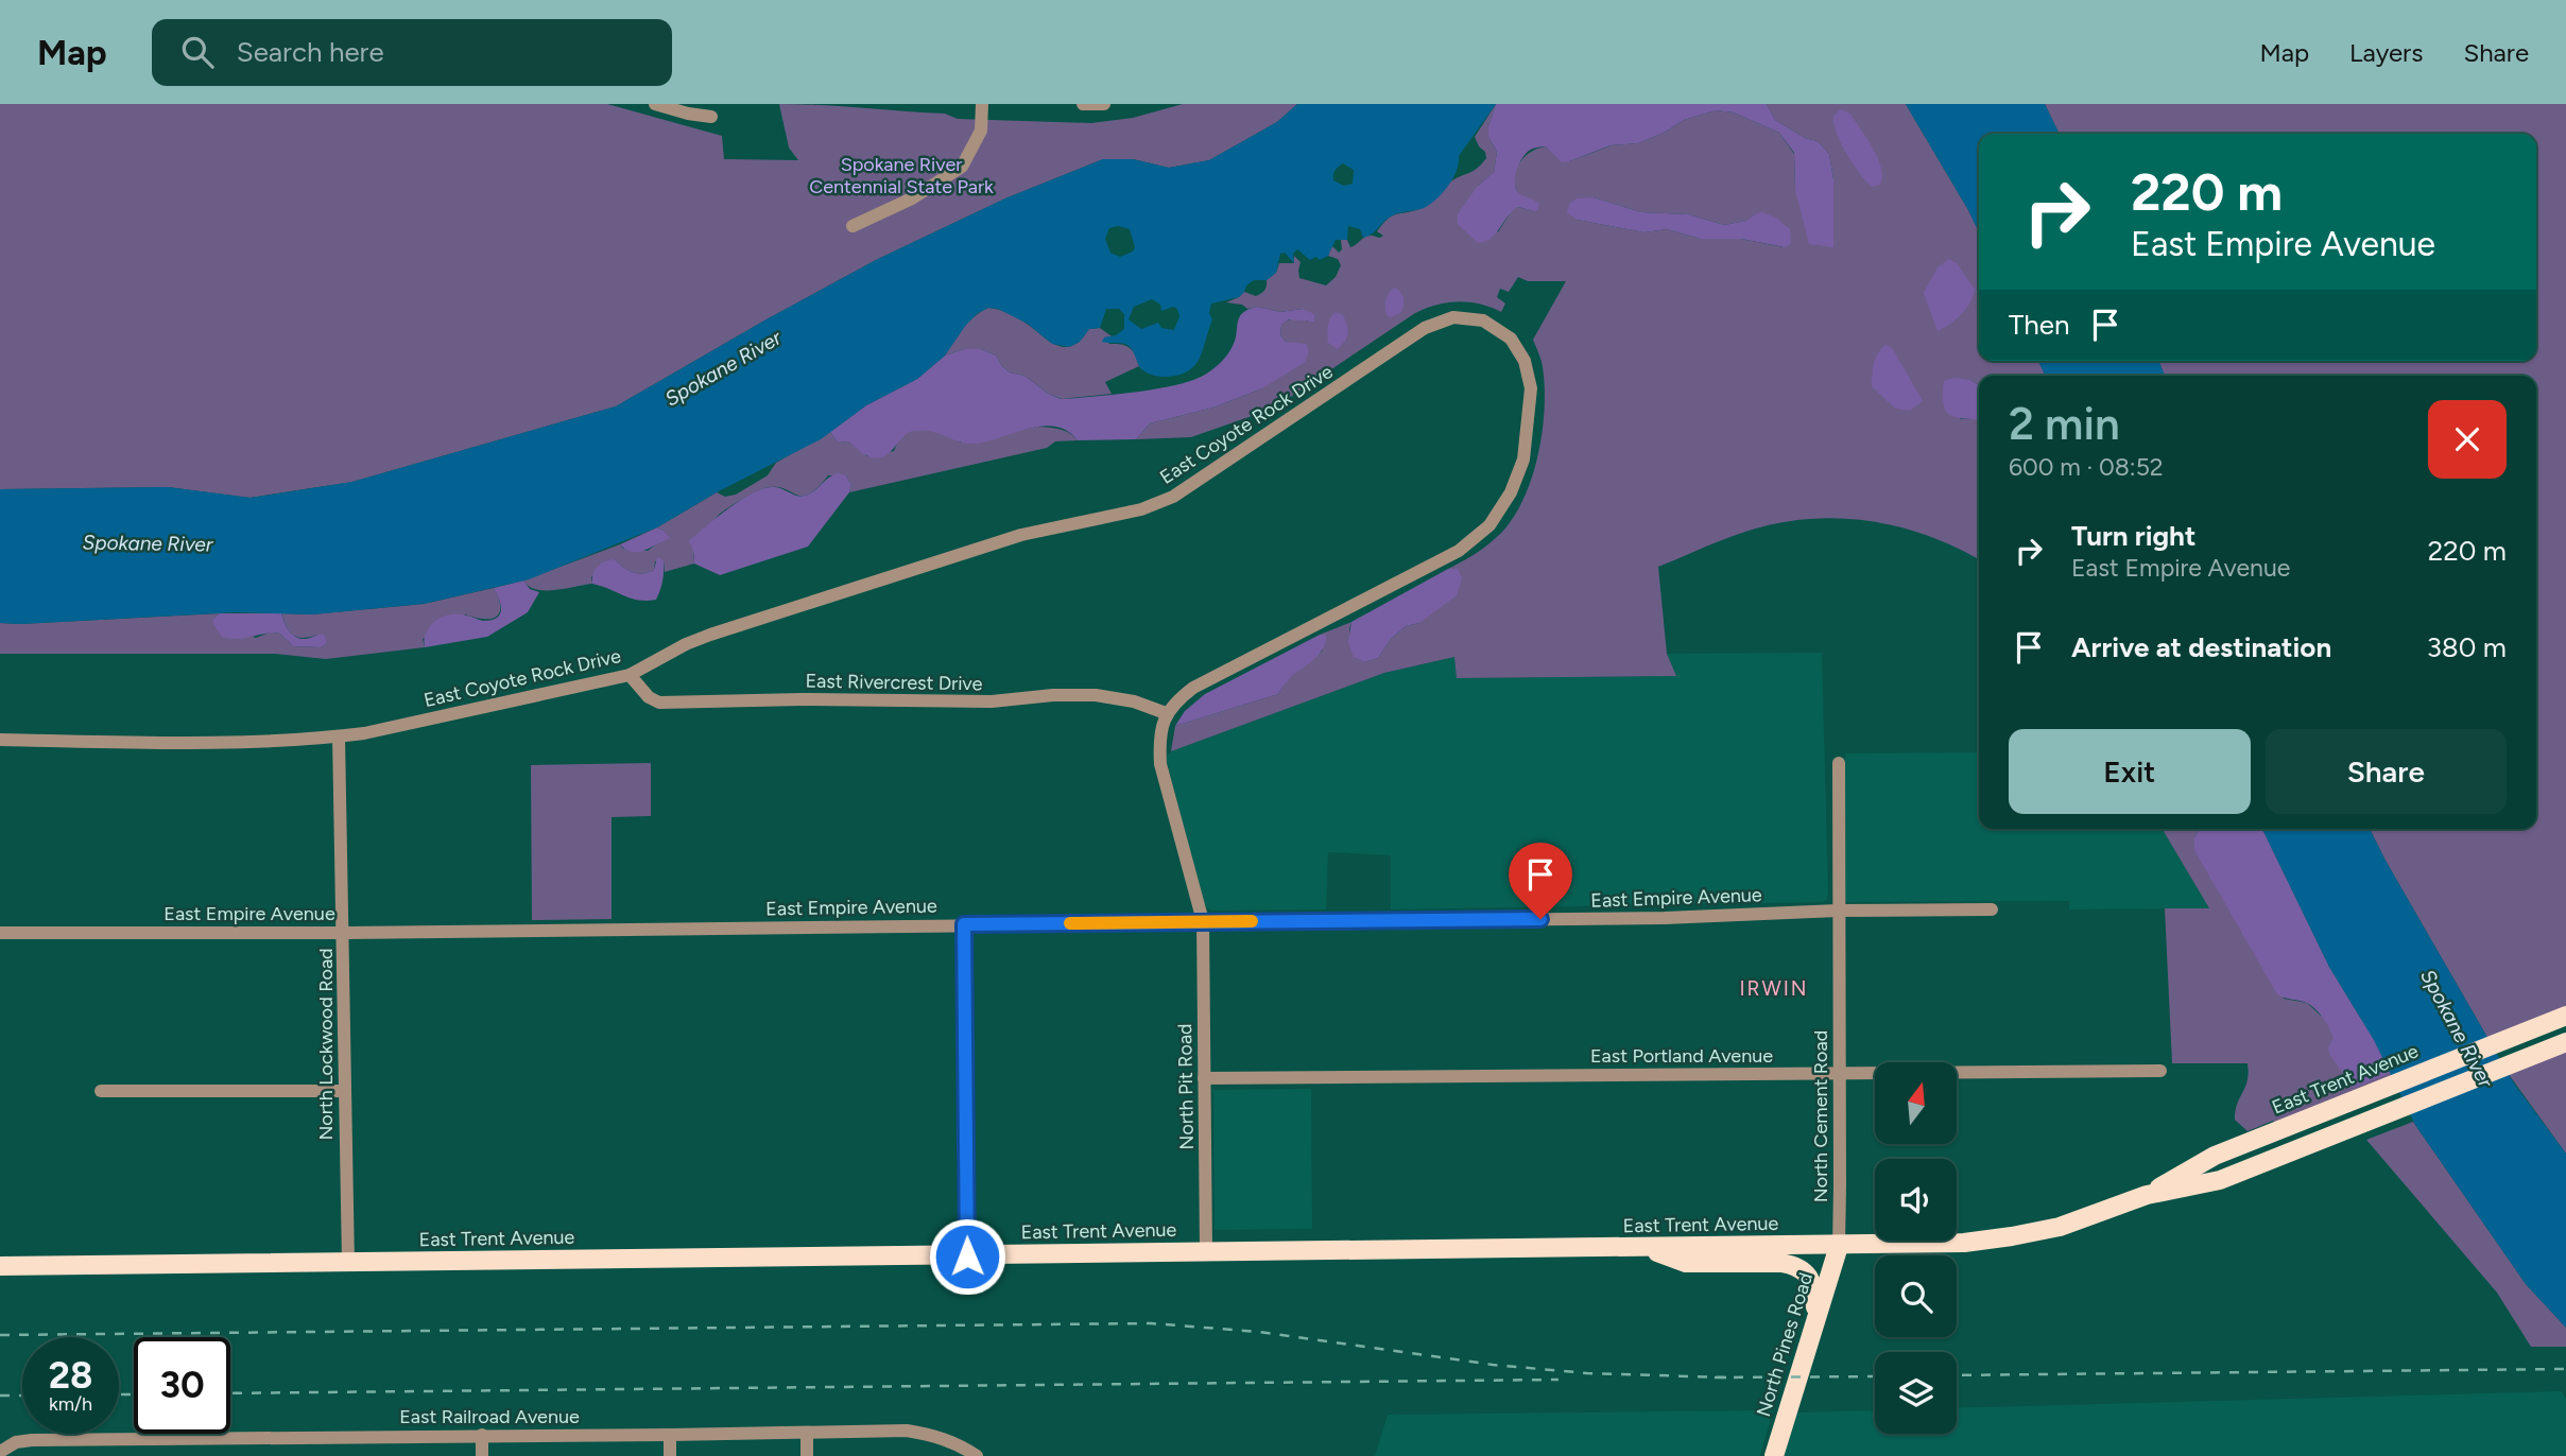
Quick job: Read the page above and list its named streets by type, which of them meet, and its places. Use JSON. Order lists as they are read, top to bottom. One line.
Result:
{"streets":{"main road":["East Trent Avenue","North Pines Road"],"street":["East Coyote Rock Drive","East Rivercrest Drive","East Empire Avenue","North Lockwood Road","East Portland Avenue","North Pit Road","North Cement Road","East Railroad Avenue"]},"crossings":[["East Coyote Rock Drive","East Rivercrest Drive"],["East Coyote Rock Drive","North Lockwood Road"],["East Empire Avenue","North Lockwood Road"],["East Empire Avenue","North Pit Road"],["East Empire Avenue","North Cement Road"],["North Lockwood Road","East Trent Avenue"],["East Portland Avenue","North Pit Road"],["East Portland Avenue","North Cement Road"],["East Trent Avenue","North Pit Road"],["East Trent Avenue","North Cement Road"],["East Trent Avenue","North Pines Road"],["North Cement Road","North Pines Road"]],"districts":["IRWIN"],"water":["Spokane River"],"parks":["Spokane River Centennial State Park"],"north":"top","page":{"header":"Map","search":"Search here","nav":["Map","Layers","Share"],"turn":["220 m","East Empire Avenue"],"then":"Then","heading":["2 min","600 m · 08:52"],"list":[{"name":"Turn right","note":"East Empire Avenue","value":"220 m"},{"name":"Arrive at destination","value":"380 m"}],"buttons":["Exit","Share"],"speed":"28 km/h","limit":"30"}}
